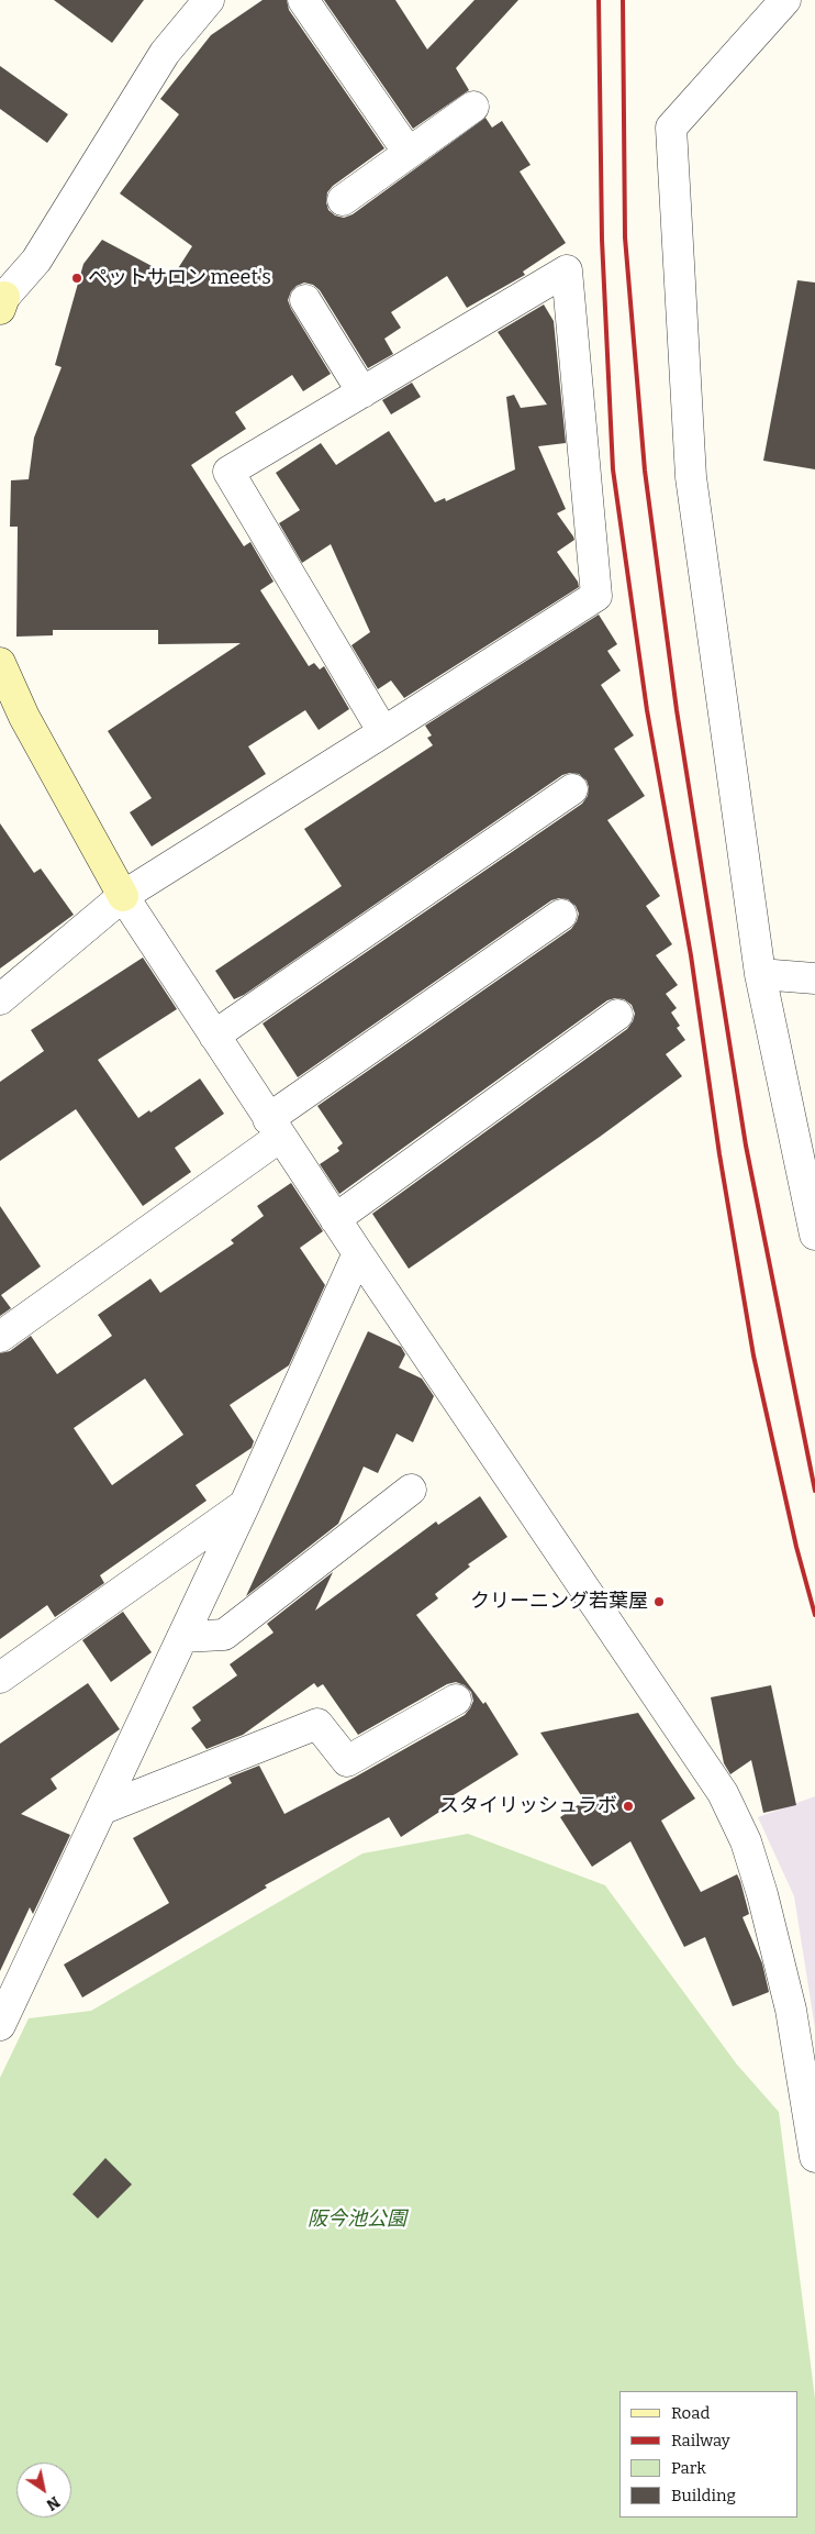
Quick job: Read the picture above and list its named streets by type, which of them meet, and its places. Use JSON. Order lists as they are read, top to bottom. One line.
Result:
{"parks":["阪今池公園"],"places":["ペットサロン meet's","クリーニング若葉屋","スタイリッシュラボ"],"legend":["Road","Railway","Park","Building"],"north":"bottom right"}
